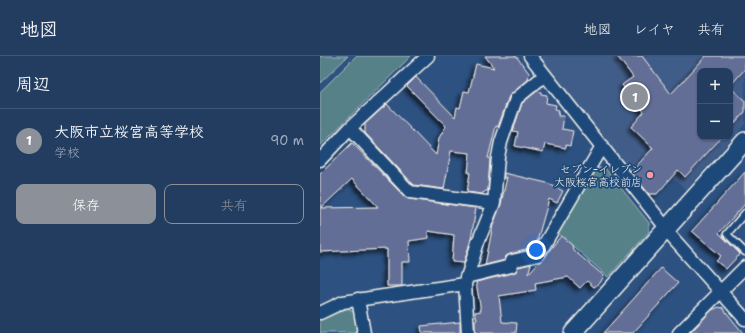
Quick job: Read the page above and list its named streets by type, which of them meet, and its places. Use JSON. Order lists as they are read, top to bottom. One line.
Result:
{"places":["セブン-イレブン 大阪桜宮高校前店"],"page":{"header":"地図","nav":["地図","レイヤ","共有"],"heading":"周辺","map_buttons":["+","−"],"pins":"1","list":[{"mark":"1","name":"大阪市立桜宮高等学校","note":"学校","value":"90 m"}],"buttons":["保存","共有"]}}
